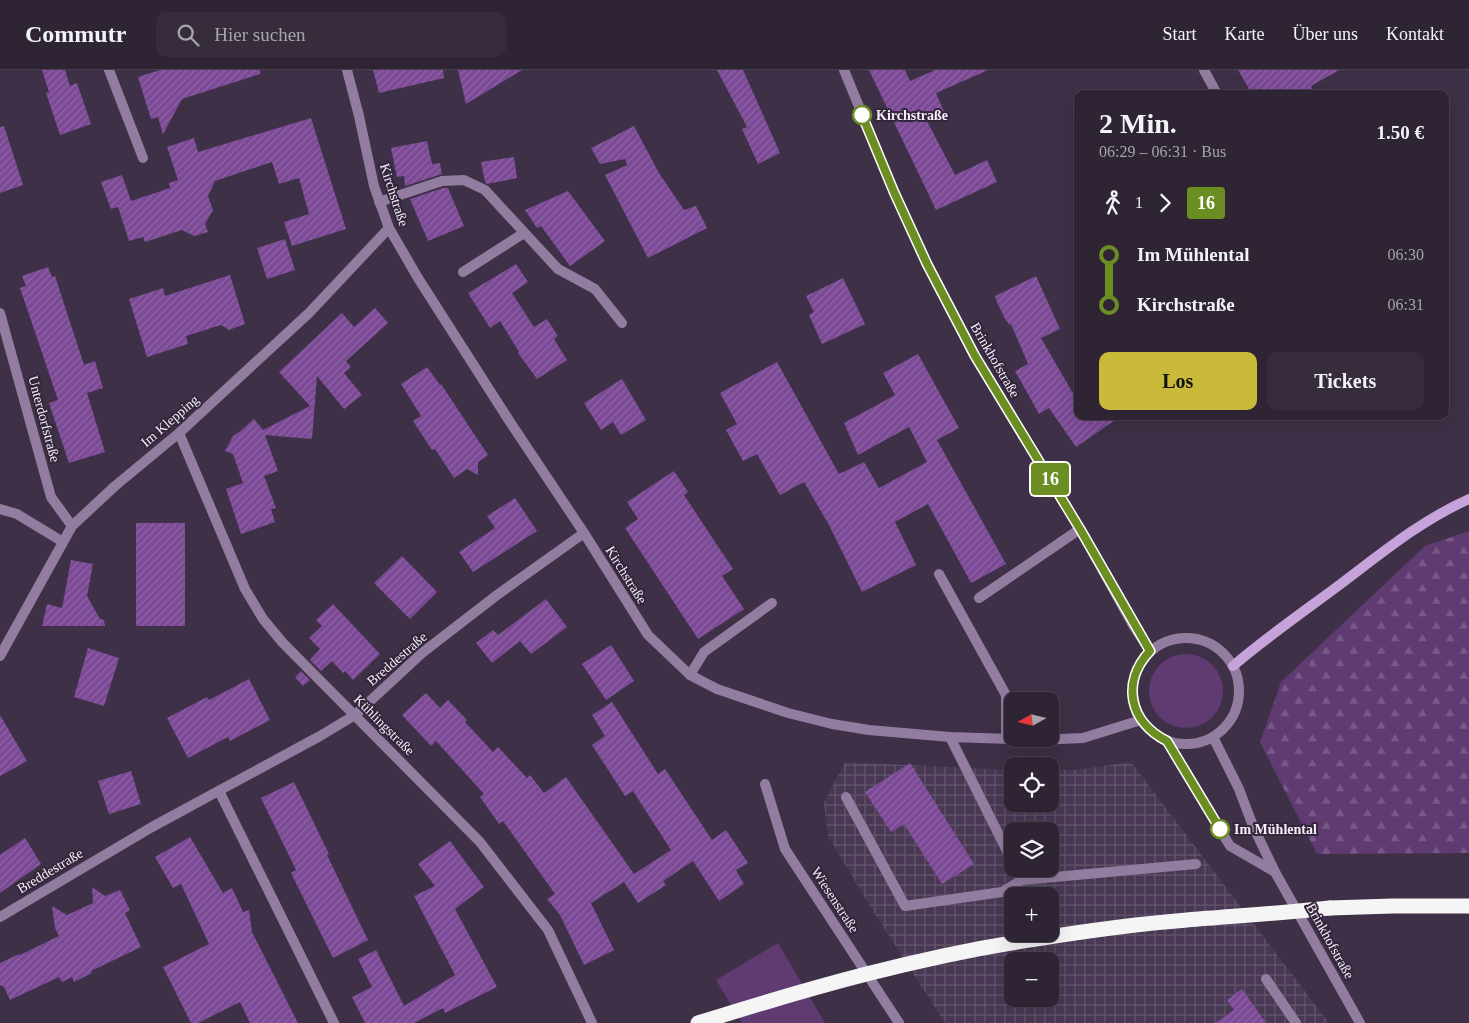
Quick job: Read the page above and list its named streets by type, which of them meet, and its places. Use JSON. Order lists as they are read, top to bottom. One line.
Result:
{"streets":{"street":["Kirchstraße","Brinkhofstraße","Unterdorfstraße","Im Klepping","Breddestraße","Kühlingstraße","Wiesenstraße"]},"crossings":[["Kirchstraße","Brinkhofstraße"],["Kirchstraße","Im Klepping"],["Kirchstraße","Breddestraße"],["Unterdorfstraße","Im Klepping"],["Im Klepping","Kühlingstraße"],["Breddestraße","Kühlingstraße"]],"places":["Kirchstraße","Im Mühlental"],"lines":["bus line 16"],"north":"left","page":{"header":"Commutr","search":"Hier suchen","nav":["Start","Karte","Über uns","Kontakt"],"on_map":"16","heading":["2 Min.","06:29 – 06:31 · Bus","1.50 €"],"legs":["1","16"],"list":[{"name":"Im Mühlental","value":"06:30"},{"name":"Kirchstraße","value":"06:31"}],"buttons":["Los","Tickets"],"map_buttons":["+","−"]}}
